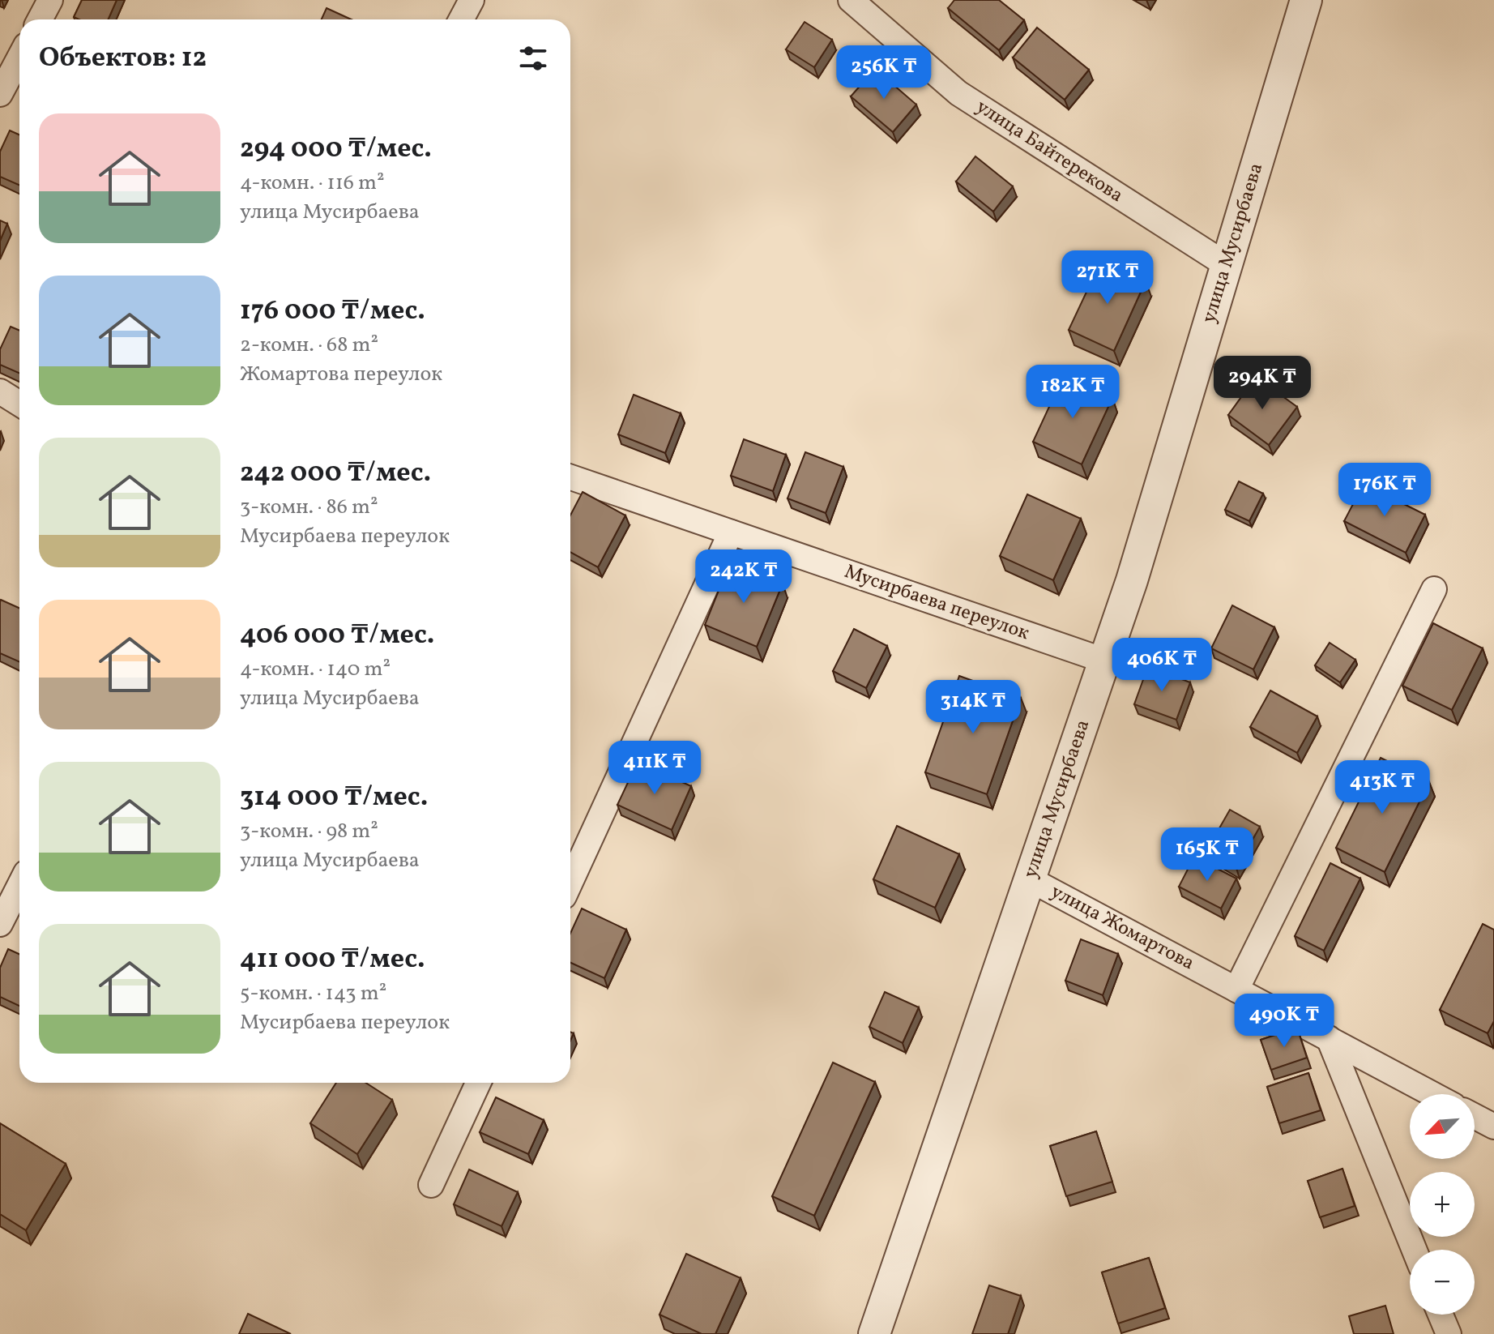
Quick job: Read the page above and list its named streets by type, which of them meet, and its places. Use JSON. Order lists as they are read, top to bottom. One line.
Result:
{"streets":{"street":["улица Байтерекова","улица Мусирбаева","Мусирбаева переулок","улица Жомартова"]},"crossings":[["улица Байтерекова","улица Мусирбаева"],["улица Мусирбаева","Мусирбаева переулок"],["улица Мусирбаева","улица Жомартова"]],"north":"bottom left","page":{"heading":"Объектов: 12","price":["256K ₸","271K ₸","294K ₸","182K ₸","176K ₸","242K ₸","406K ₸","314K ₸","411K ₸","413K ₸","165K ₸","490K ₸"],"list":[{"name":"294 000 ₸/мес.","note":"4-комн. · 116 m² · улица Мусирбаева"},{"name":"176 000 ₸/мес.","note":"2-комн. · 68 m² · Жомартова переулок"},{"name":"242 000 ₸/мес.","note":"3-комн. · 86 m² · Мусирбаева переулок"},{"name":"406 000 ₸/мес.","note":"4-комн. · 140 m² · улица Мусирбаева"},{"name":"314 000 ₸/мес.","note":"3-комн. · 98 m² · улица Мусирбаева"},{"name":"411 000 ₸/мес.","note":"5-комн. · 143 m² · Мусирбаева переулок"}],"map_buttons":["+","−"]}}
